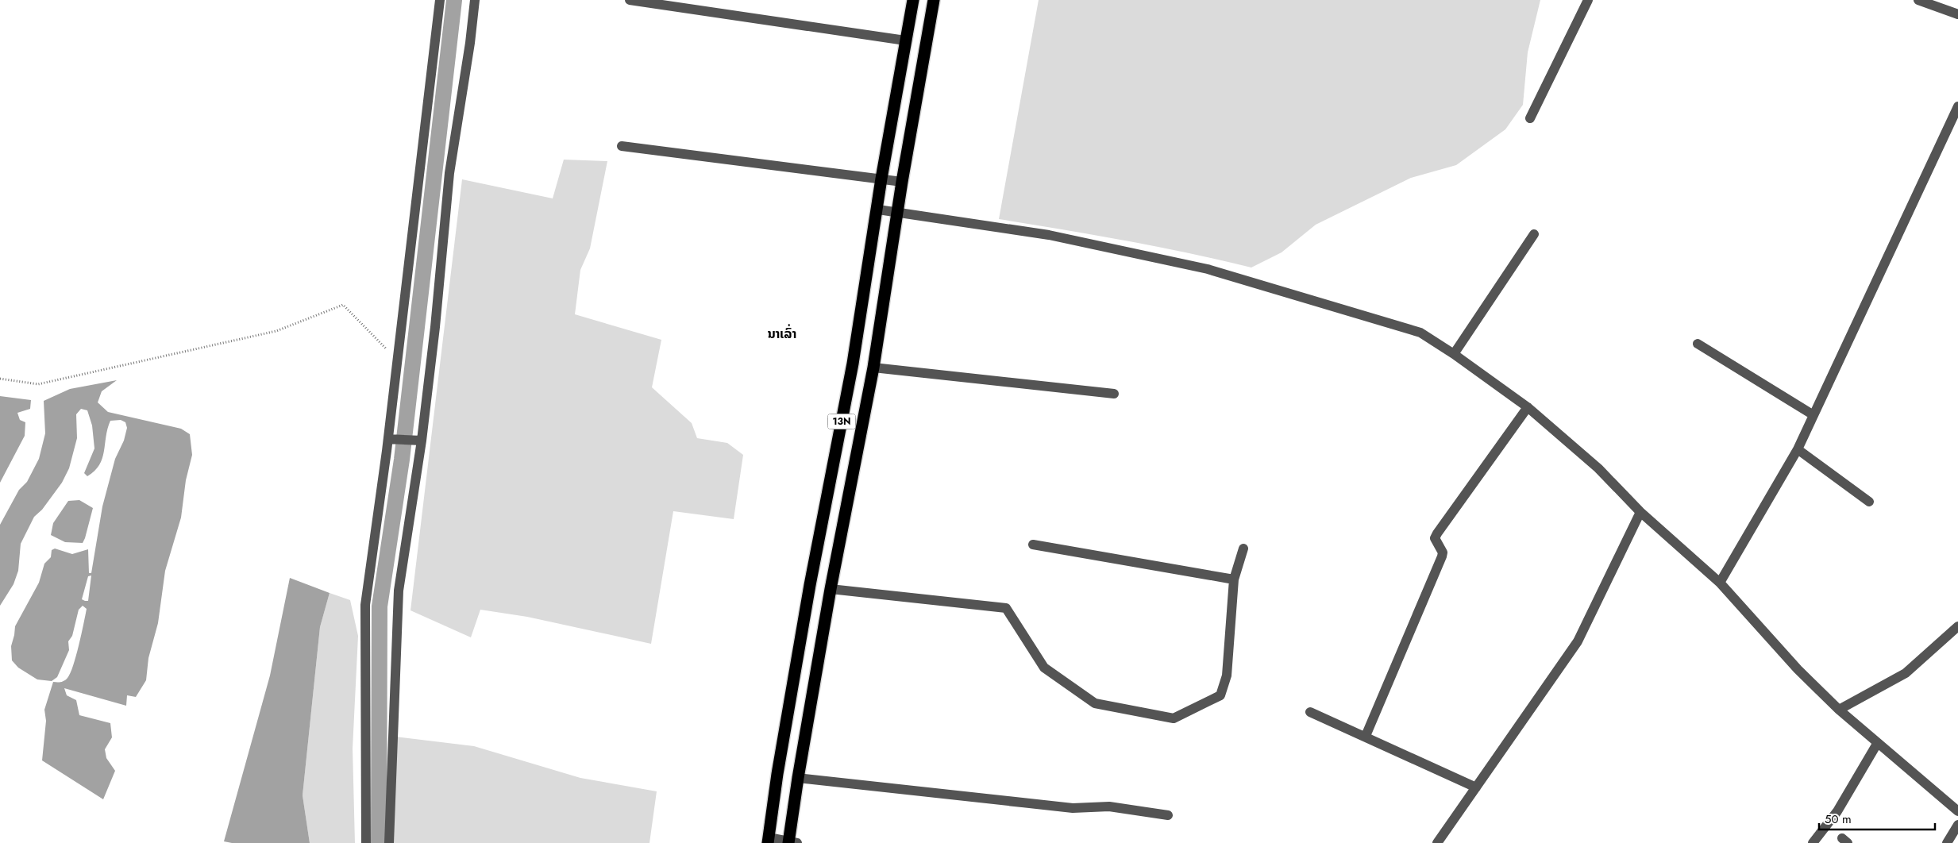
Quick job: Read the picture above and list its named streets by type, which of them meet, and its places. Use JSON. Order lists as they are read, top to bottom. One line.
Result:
{"streets":{"highway":["13N"]},"districts":["ນາເລົ່າ"],"scale_bar":"50 m"}
